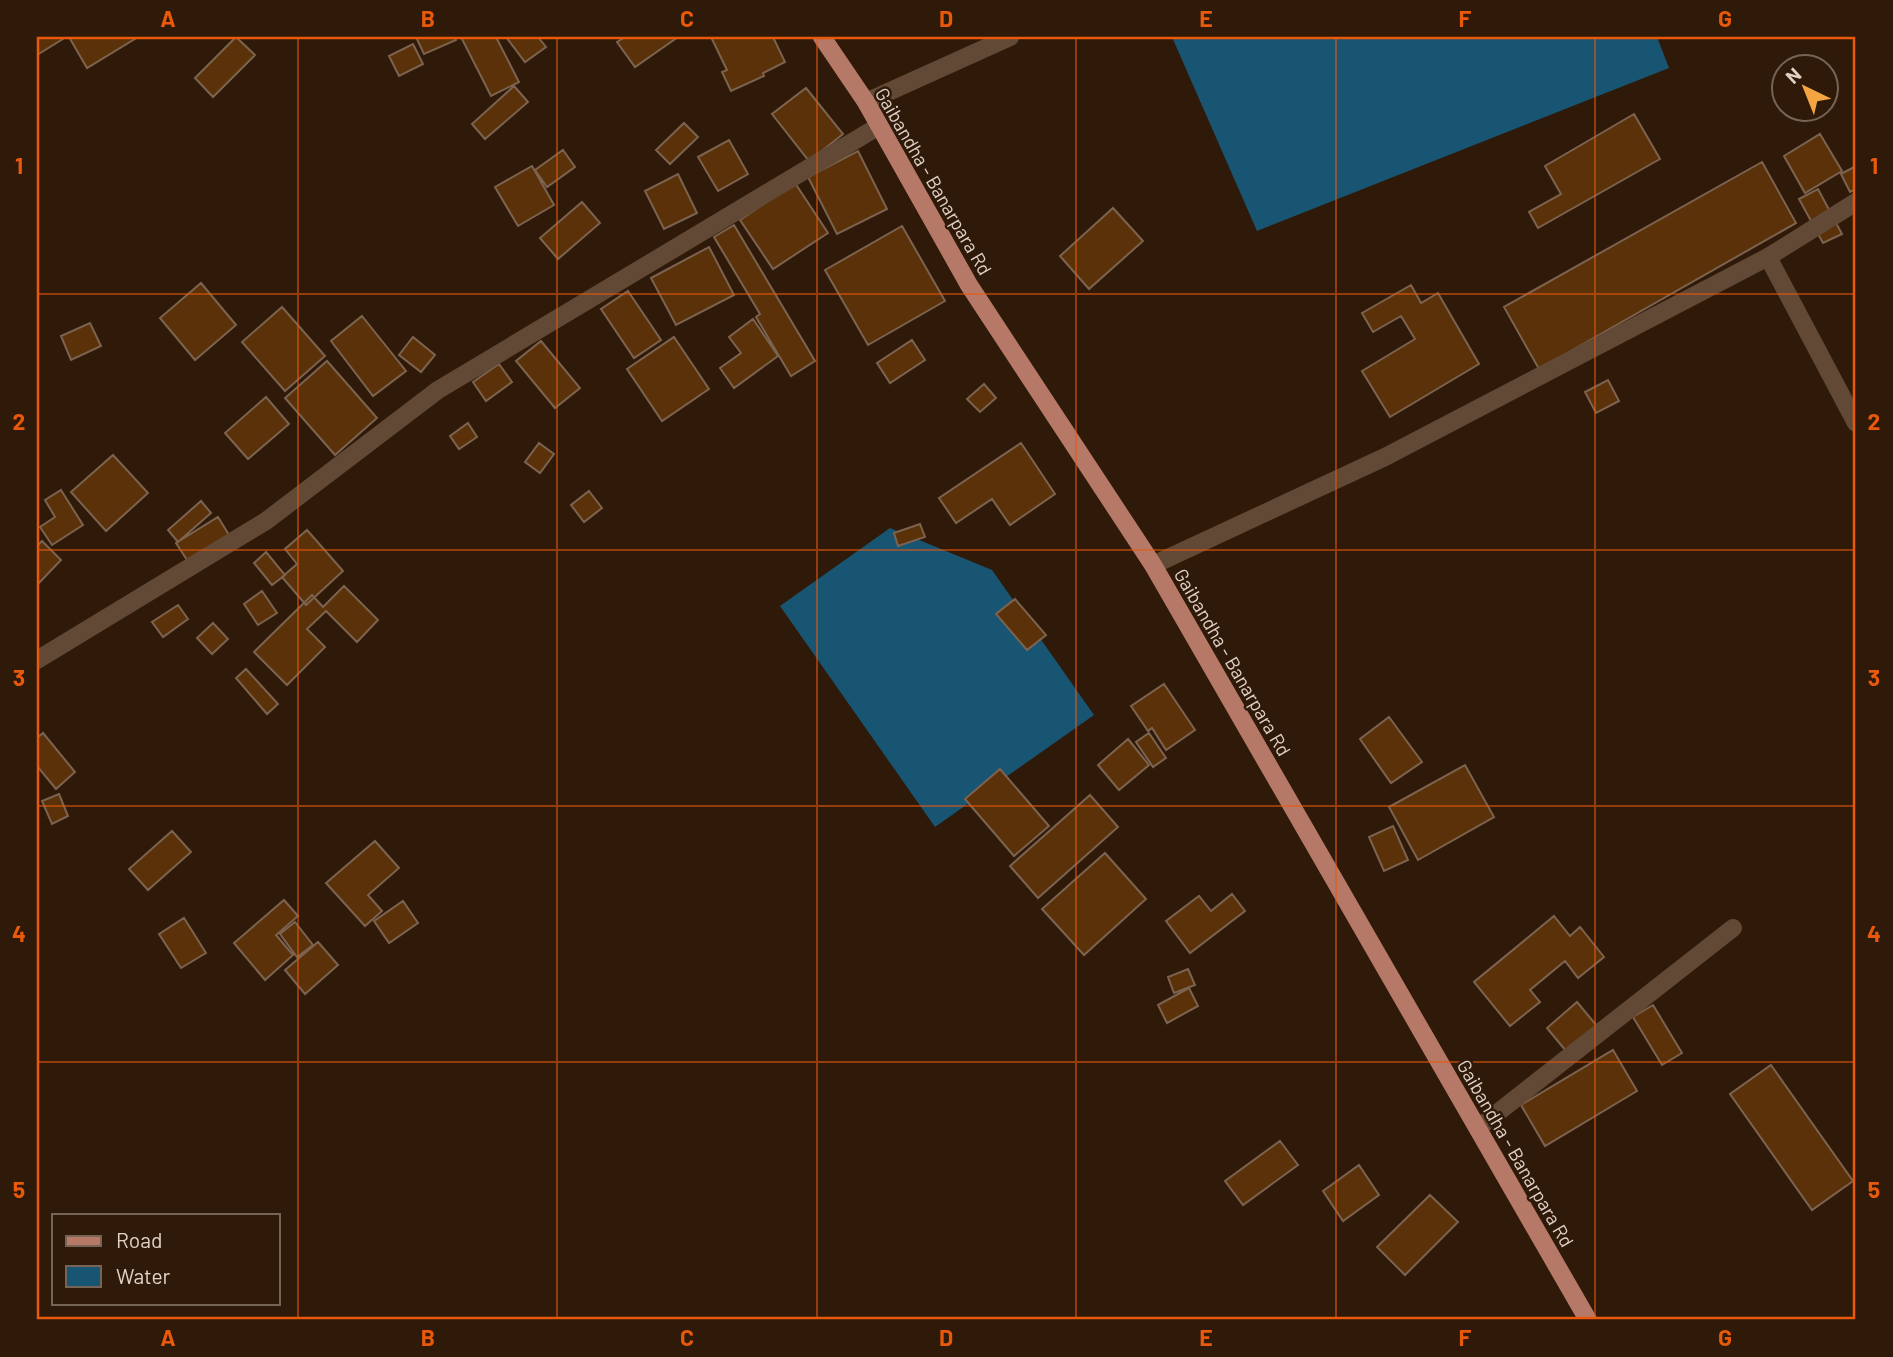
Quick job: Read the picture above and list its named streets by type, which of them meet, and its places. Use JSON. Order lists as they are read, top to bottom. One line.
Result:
{"streets":{"main road":["Gaibandha - Banarpara Rd"]},"legend":["Road","Water"],"north":"top left","grid":{"columns":["A","B","C","D","E","F","G"],"rows":["1","2","3","4","5"]}}
